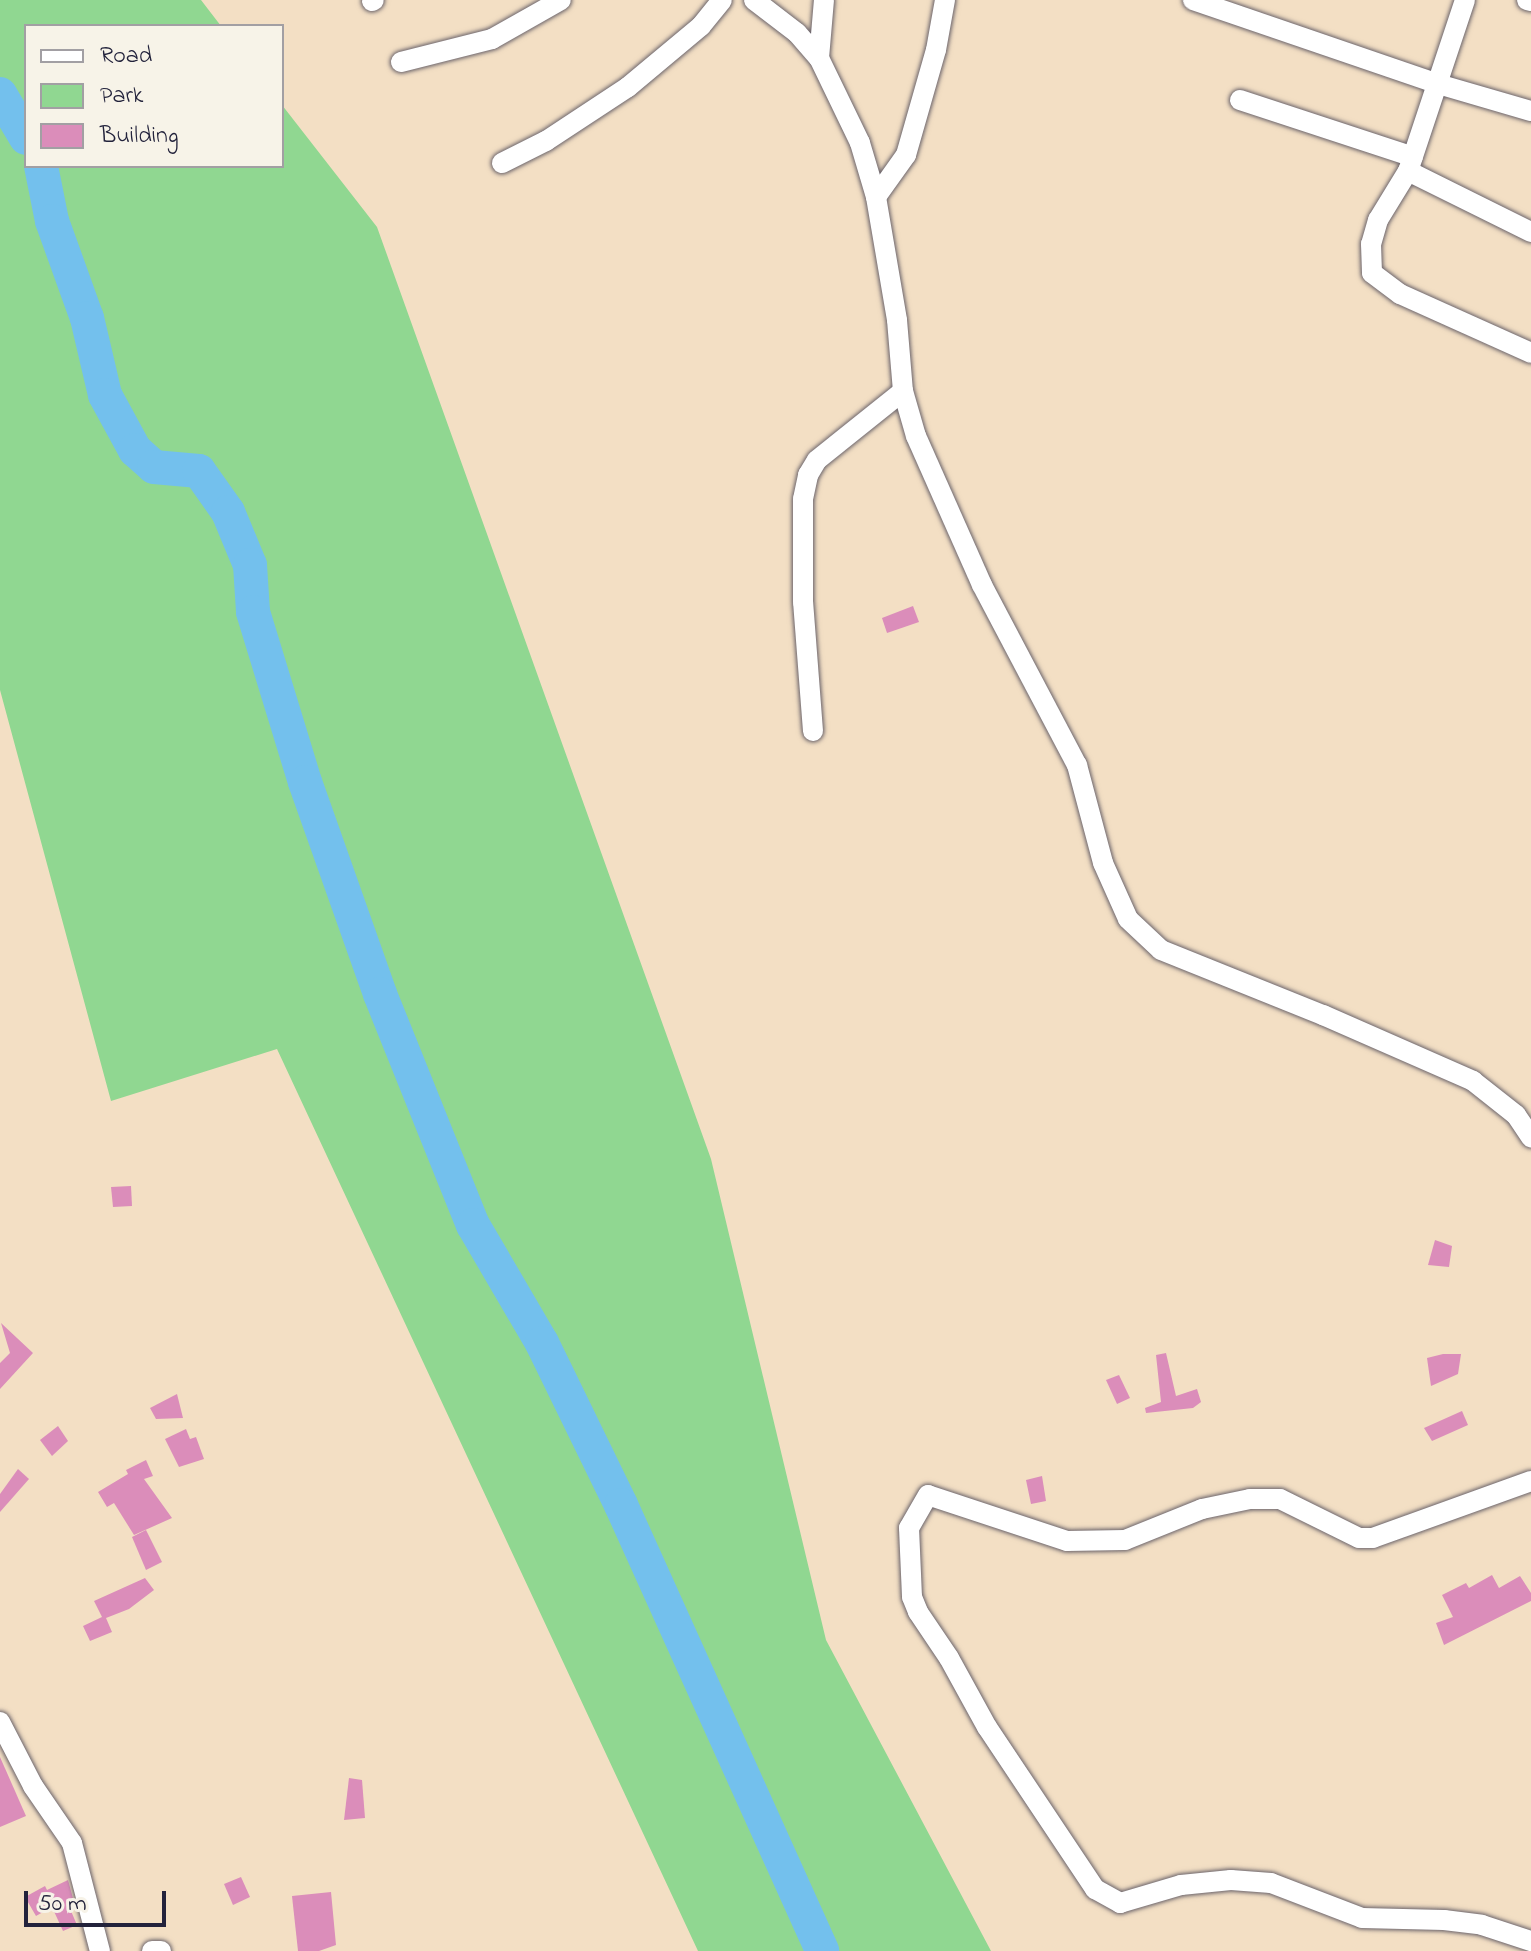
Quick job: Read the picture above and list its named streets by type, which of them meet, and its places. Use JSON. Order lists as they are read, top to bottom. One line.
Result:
{"legend":["Road","Park","Building"],"scale_bar":"50 m"}
